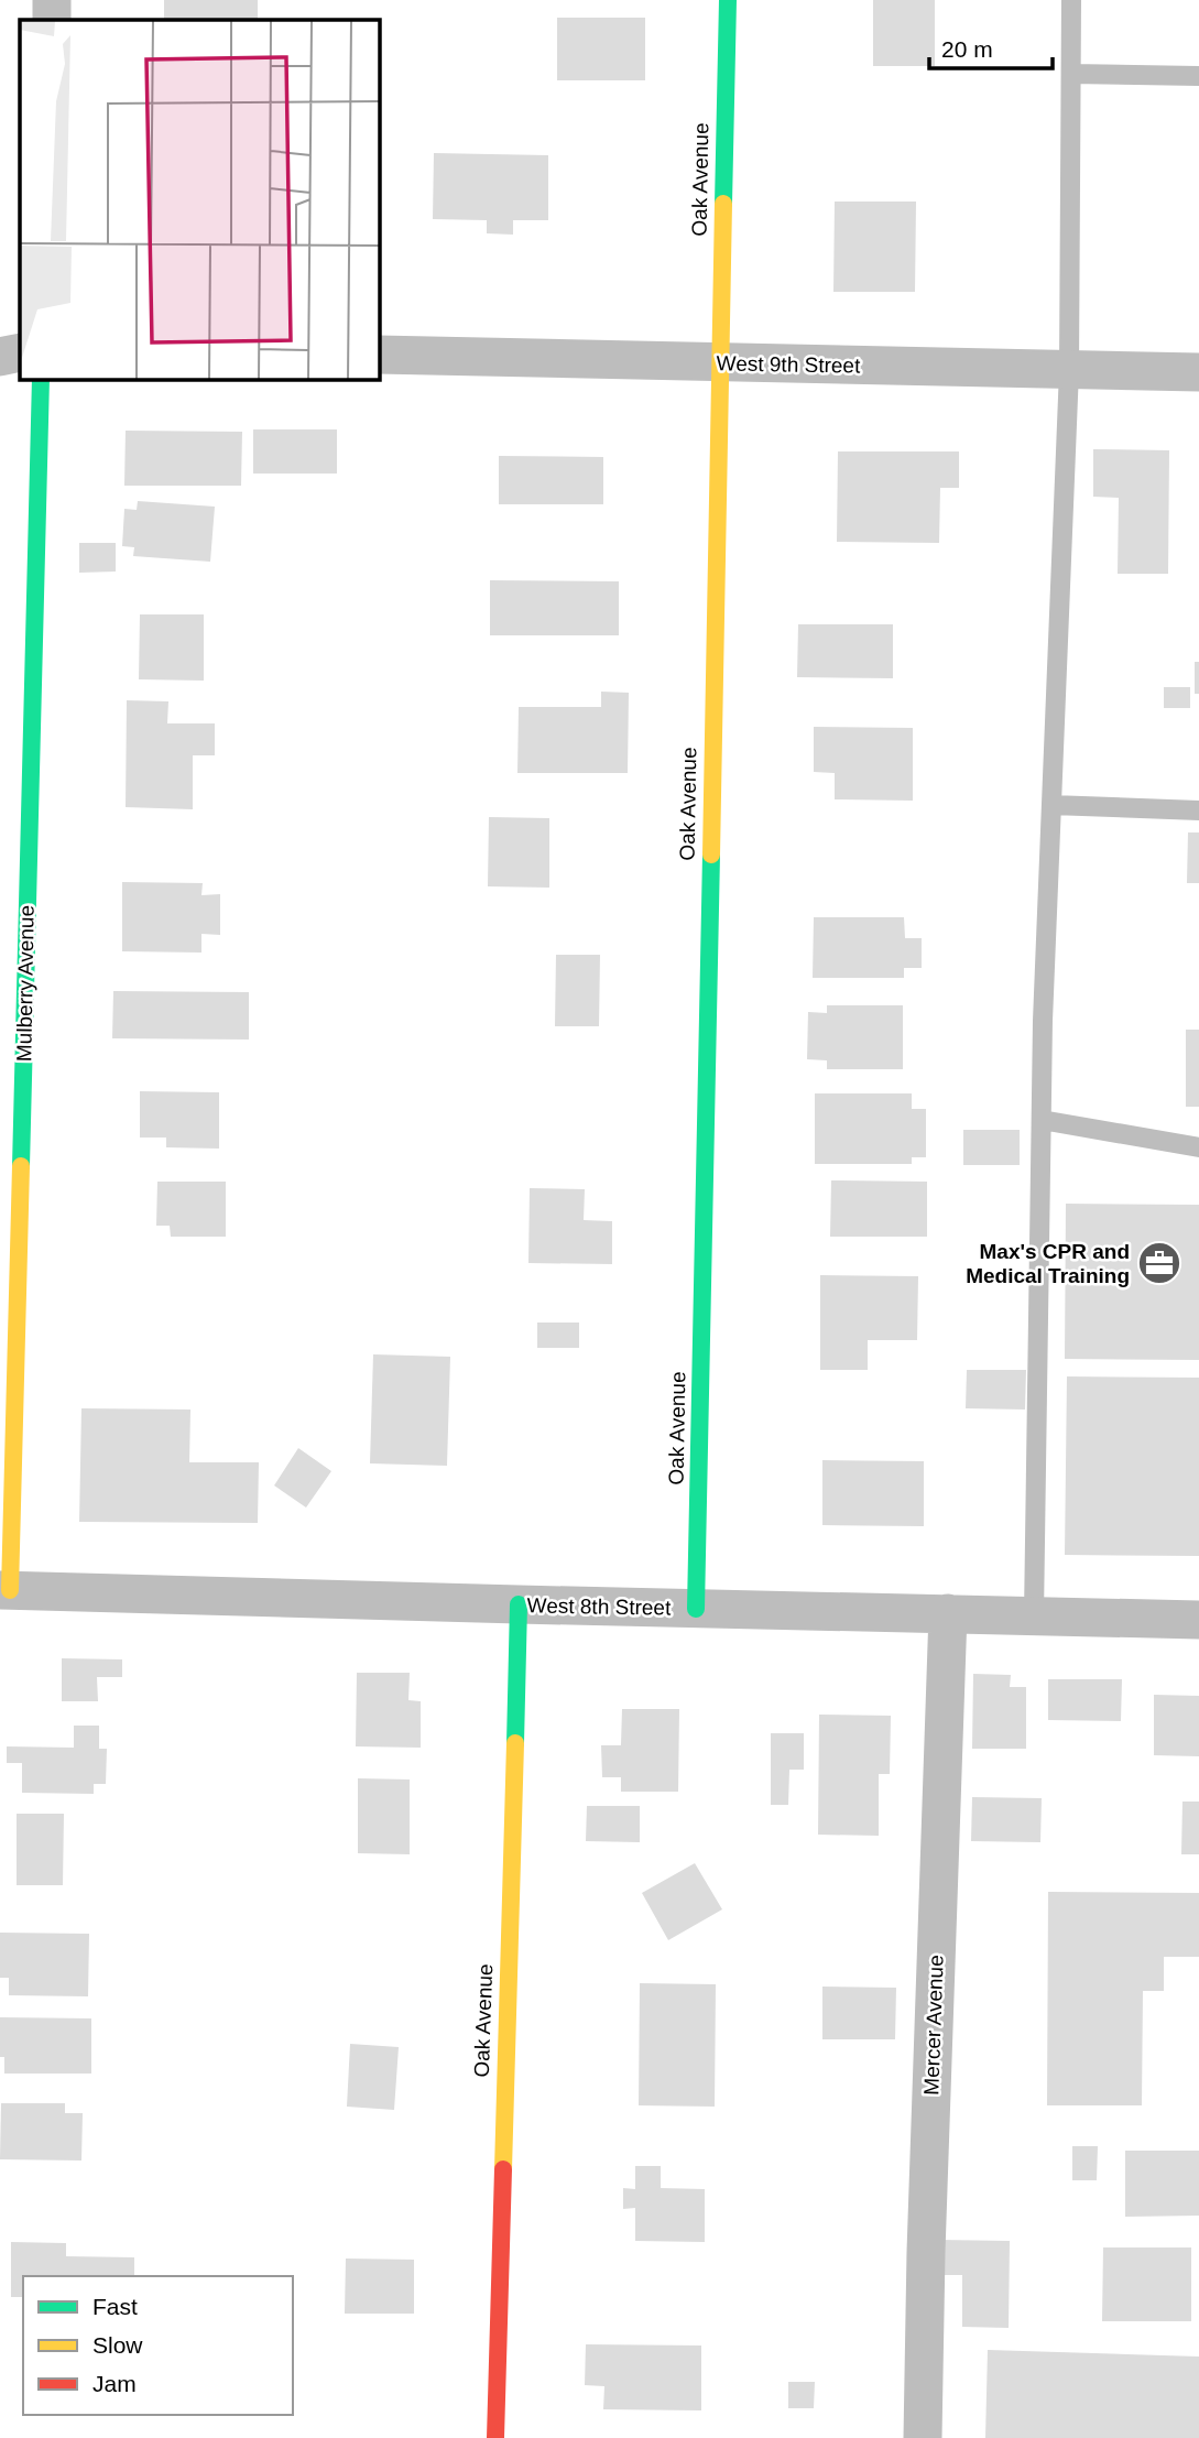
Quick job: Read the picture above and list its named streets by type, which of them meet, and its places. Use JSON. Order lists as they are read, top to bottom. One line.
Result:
{"streets":{"street":["Oak Avenue","West 9th Street","Mulberry Avenue","West 8th Street","Mercer Avenue"]},"crossings":[["Oak Avenue","West 9th Street"],["Oak Avenue","West 8th Street"],["Mulberry Avenue","West 8th Street"],["West 8th Street","Mercer Avenue"]],"places":{"office":["Max's CPR and Medical Training"]},"legend":["Fast","Slow","Jam"],"scale_bar":"20 m"}
